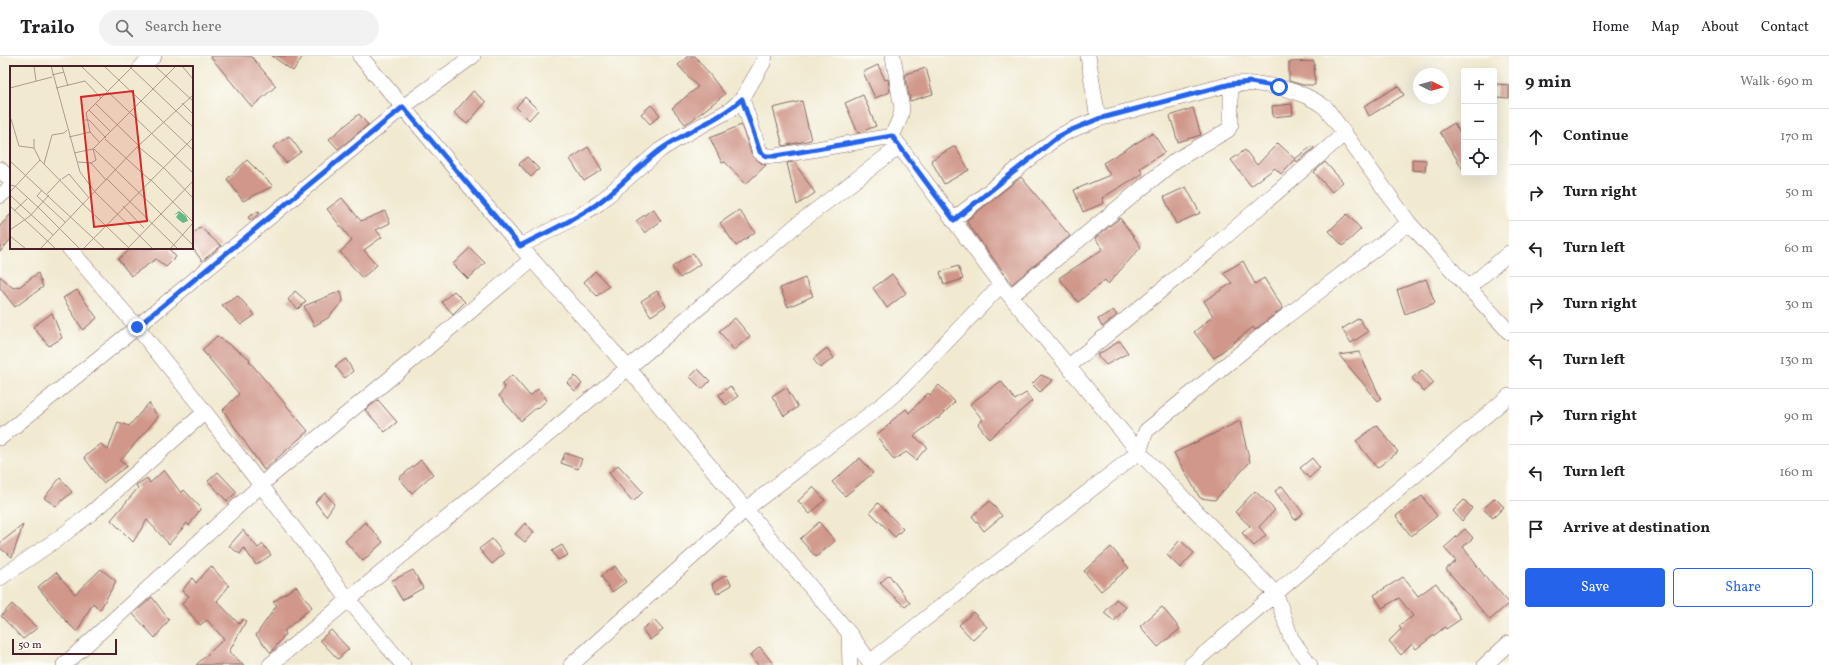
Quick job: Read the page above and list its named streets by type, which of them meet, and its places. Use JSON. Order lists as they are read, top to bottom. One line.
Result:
{"scale_bar":"50 m","north":"right","page":{"header":"Trailo","search":"Search here","nav":["Home","Map","About","Contact"],"heading":["9 min","Walk · 690 m"],"map_buttons":["+","−"],"list":[["Continue","170 m"],["Turn right","50 m"],["Turn left","60 m"],["Turn right","30 m"],["Turn left","130 m"],["Turn right","90 m"],["Turn left","160 m"],"Arrive at destination"],"buttons":["Save","Share"],"scale":"50 m"}}
